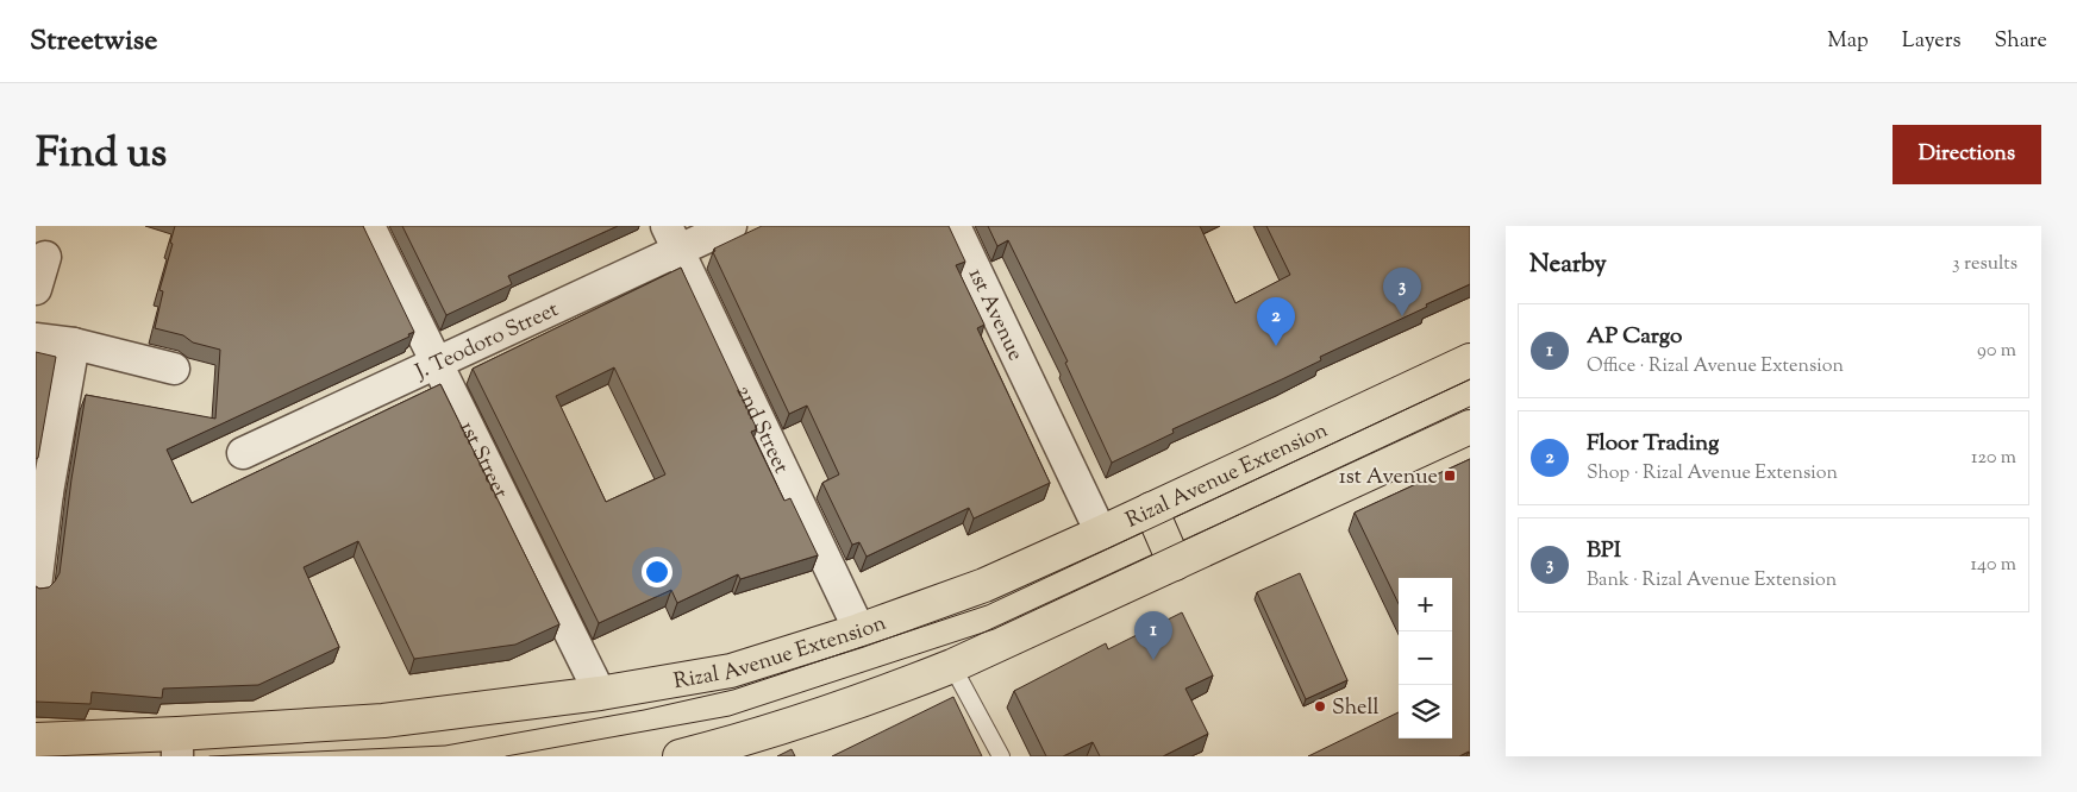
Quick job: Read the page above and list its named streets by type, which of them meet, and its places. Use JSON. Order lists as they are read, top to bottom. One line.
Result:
{"streets":{"main road":["Rizal Avenue Extension"],"street":["1st Avenue","J. Teodoro Street","2nd Street","1st Street"]},"crossings":[["1st Avenue","Rizal Avenue Extension"],["J. Teodoro Street","2nd Street"],["J. Teodoro Street","1st Street"],["2nd Street","Rizal Avenue Extension"],["1st Street","Rizal Avenue Extension"]],"places":{"transit":["1st Avenue"],"other":["Shell"]},"page":{"header":"Streetwise","nav":["Map","Layers","Share"],"title":"Find us","buttons":"Directions","heading":["Nearby","3 results"],"pins":["3","2","1"],"list":[{"mark":"1","name":"AP Cargo","note":"Office · Rizal Avenue Extension","value":"90 m"},{"mark":"2","name":"Floor Trading","note":"Shop · Rizal Avenue Extension","value":"120 m"},{"mark":"3","name":"BPI","note":"Bank · Rizal Avenue Extension","value":"140 m"}],"map_buttons":["+","−"]}}
